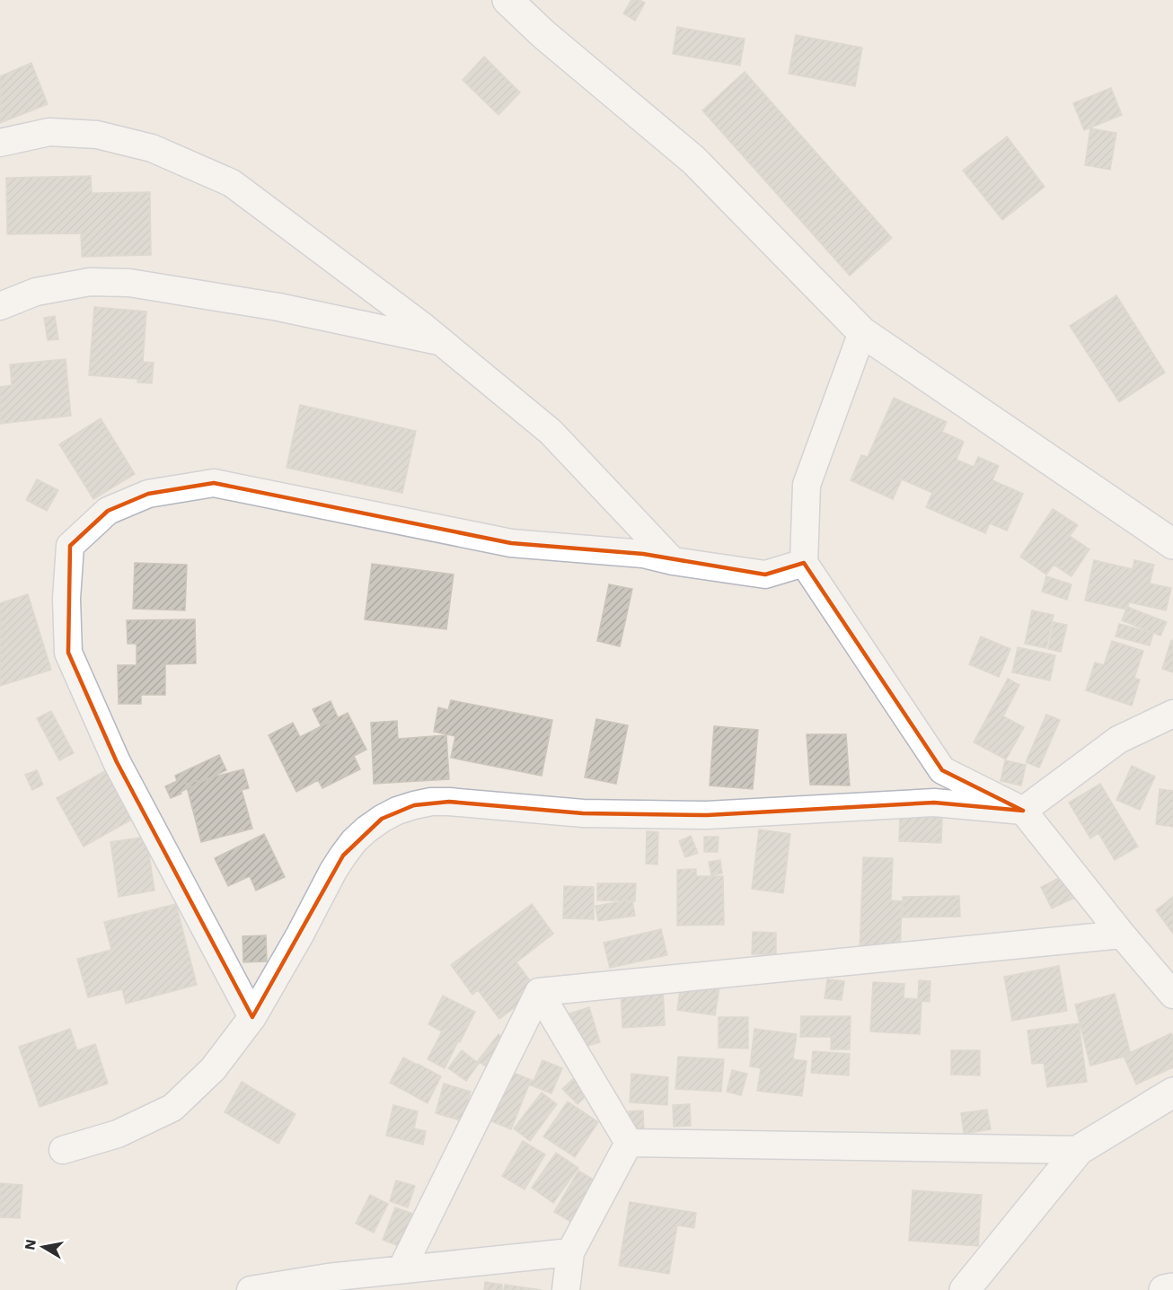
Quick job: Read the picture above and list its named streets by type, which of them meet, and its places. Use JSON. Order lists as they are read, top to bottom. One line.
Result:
{"north":"left"}
